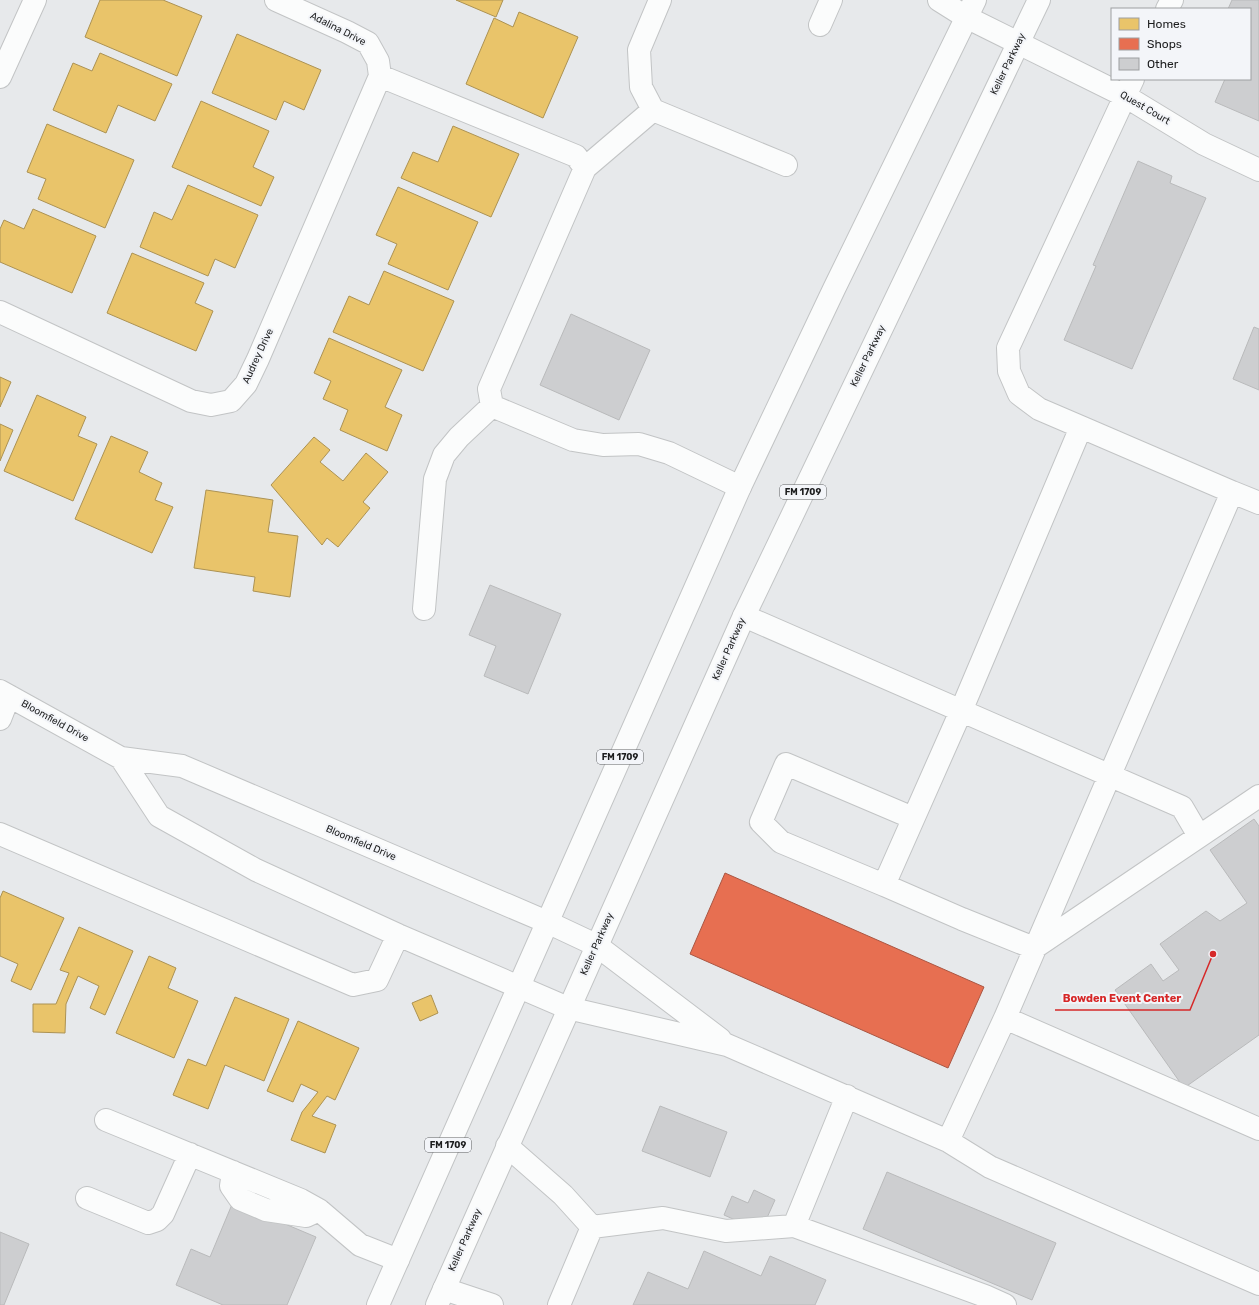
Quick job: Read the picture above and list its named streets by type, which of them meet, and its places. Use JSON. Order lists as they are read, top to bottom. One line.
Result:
{"streets":{"main road":["Adalina Drive","Keller Parkway","Quest Court","Audrey Drive","FM 1709","Bloomfield Drive"]},"crossings":[["Adalina Drive","Audrey Drive"],["Keller Parkway","Quest Court"],["Keller Parkway","Bloomfield Drive"],["Quest Court","FM 1709"],["FM 1709","Bloomfield Drive"]],"places":["Bowden Event Center"],"legend":["Homes","Shops","Other"]}
